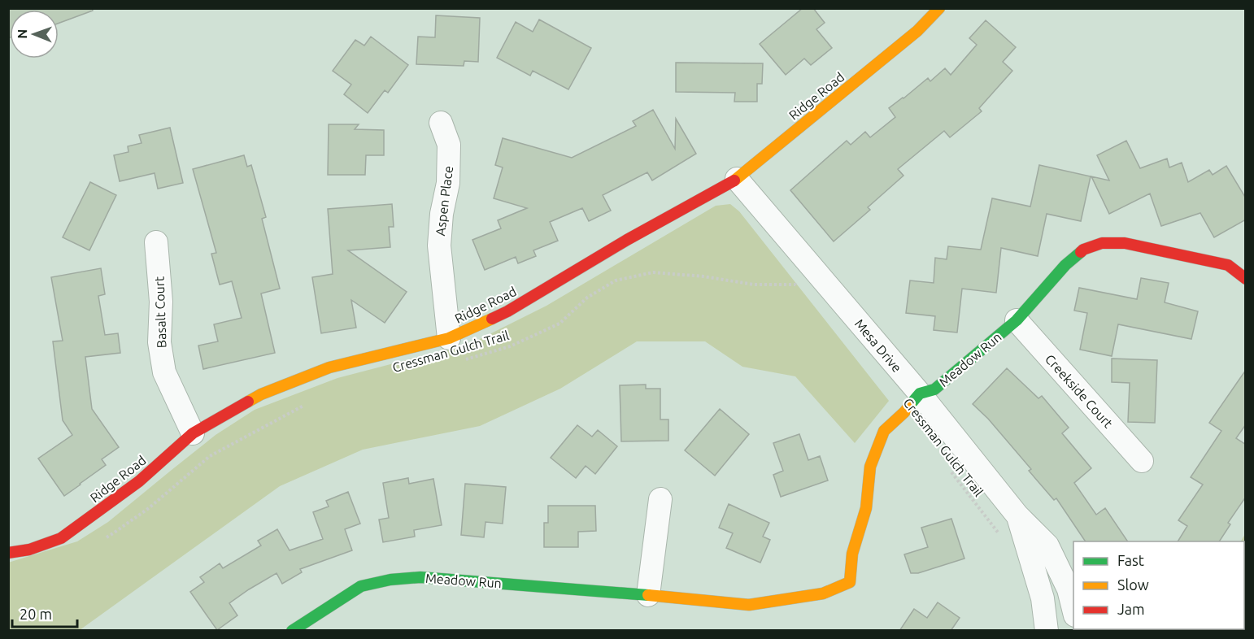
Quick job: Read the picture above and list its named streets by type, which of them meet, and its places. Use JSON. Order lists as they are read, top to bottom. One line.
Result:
{"streets":{"street":["Ridge Road","Aspen Place","Basalt Court","Mesa Drive","Meadow Run","Creekside Court"],"path":["Cressman Gulch Trail"]},"crossings":[["Ridge Road","Aspen Place"],["Ridge Road","Basalt Court"],["Ridge Road","Mesa Drive"],["Mesa Drive","Meadow Run"],["Meadow Run","Creekside Court"]],"legend":["Fast","Slow","Jam"],"scale_bar":"20 m","north":"left"}
